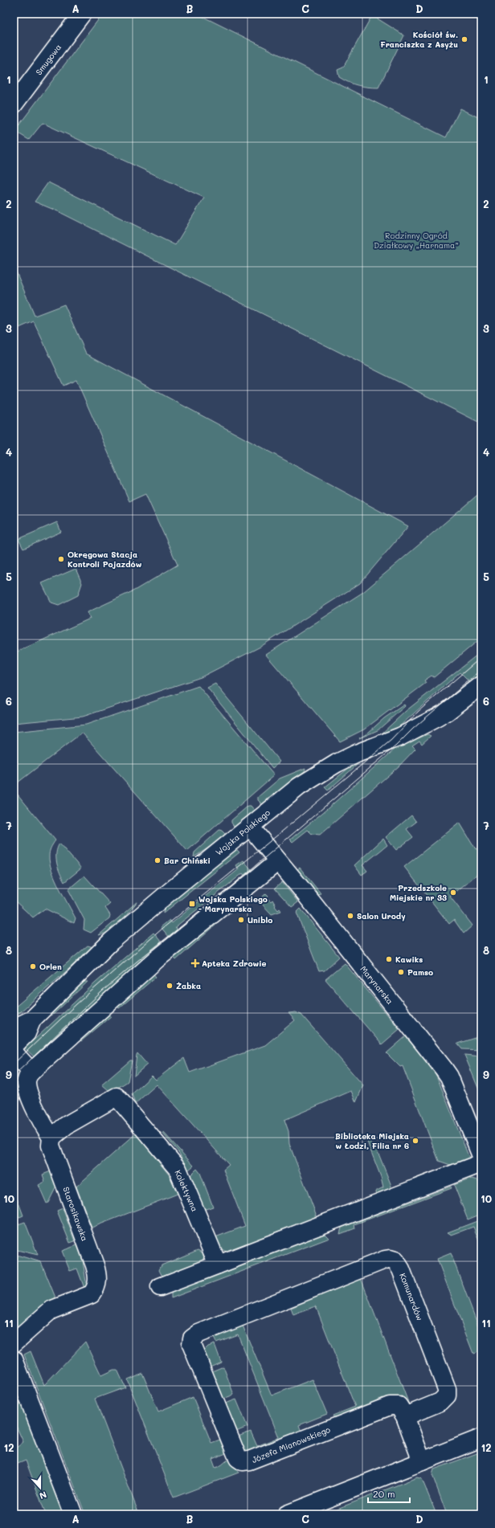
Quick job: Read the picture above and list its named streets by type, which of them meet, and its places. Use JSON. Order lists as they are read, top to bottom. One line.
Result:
{"streets":{"street":["Smugowa","Wojska Polskiego","Marynarska","Kolektywna","Starosikawska","Komunardów","Józefa Mianowskiego"]},"crossings":[["Wojska Polskiego","Marynarska"],["Kolektywna","Starosikawska"],["Komunardów","Józefa Mianowskiego"]],"parks":["Rodzinny Ogród Działkowy „Harnama”"],"places":{"other":["Kościół św. Franciszka z Asyżu","Okręgowa Stacja Kontroli Pojazdów","Bar Chiński","Przedszkole Miejskie nr 33","Salon Urody","Uniblo","Kawiks","Orlen","Pamso","Żabka","Biblioteka Miejska w Łodzi, Filia nr 6"],"transit":["Wojska Polskiego - Marynarska"],"health":["Apteka Zdrowie"]},"scale_bar":"20 m","north":"bottom","grid":{"columns":["A","B","C","D"],"rows":["1","2","3","4","5","6","7","8","9","10","11","12"]}}
